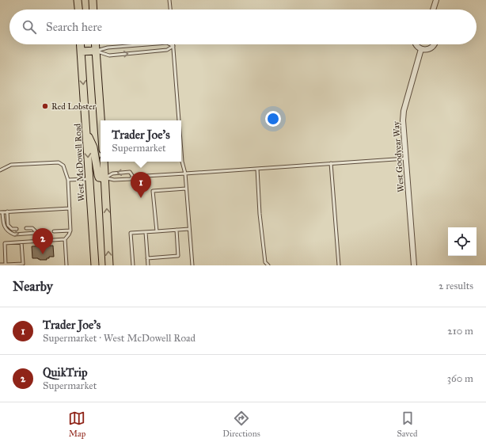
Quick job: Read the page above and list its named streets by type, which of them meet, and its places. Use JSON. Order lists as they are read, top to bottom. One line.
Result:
{"streets":{"main road":["West McDowell Road"],"street":["West Goodyear Way"]},"places":["Red Lobster"],"page":{"search":"Search here","popup":["Trader Joe's","Supermarket"],"pins":["1","2"],"heading":["Nearby","2 results"],"list":[{"mark":"1","name":"Trader Joe's","note":"Supermarket · West McDowell Road","value":"210 m"},{"mark":"2","name":"QuikTrip","note":"Supermarket","value":"360 m"}],"nav":["Map","Directions","Saved"]}}
